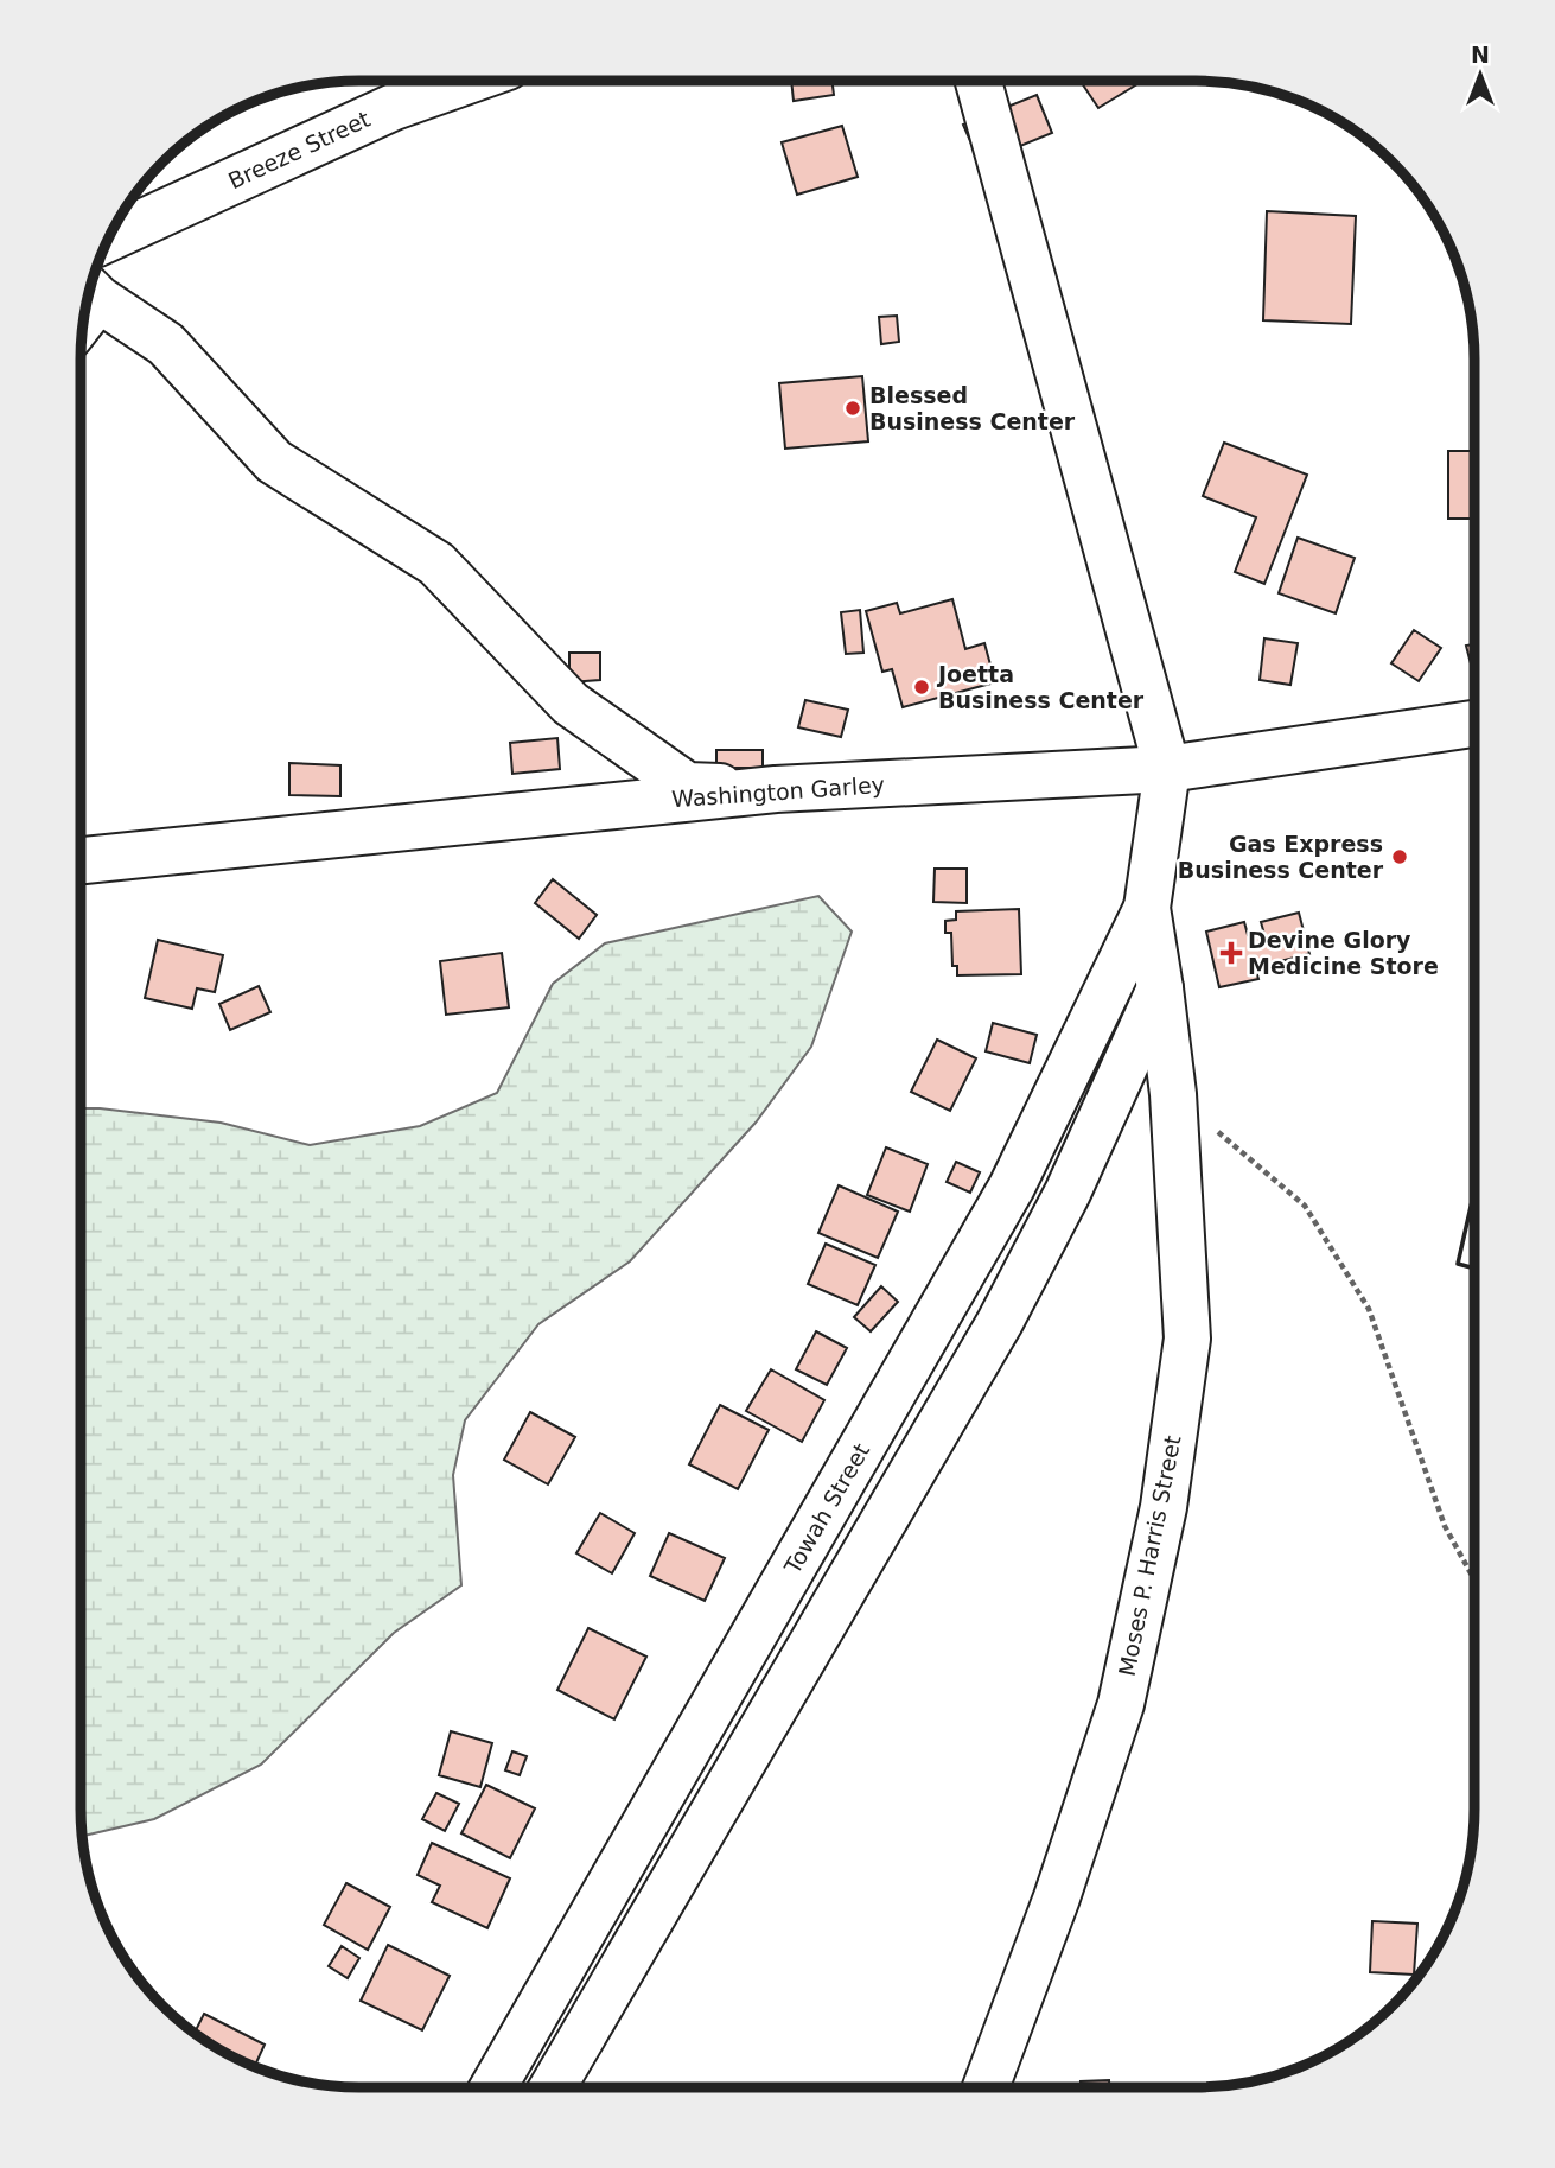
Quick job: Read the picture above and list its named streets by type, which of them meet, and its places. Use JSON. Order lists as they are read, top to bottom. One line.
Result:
{"streets":{"main road":["Breeze Street","Washington Garley","Towah Street","Moses P. Harris Street"]},"crossings":[["Towah Street","Moses P. Harris Street"]],"places":{"other":["Blessed Business Center","Joetta Business Center","Gas Express Business Center"],"health":["Devine Glory Medicine Store"]},"north":"top"}
